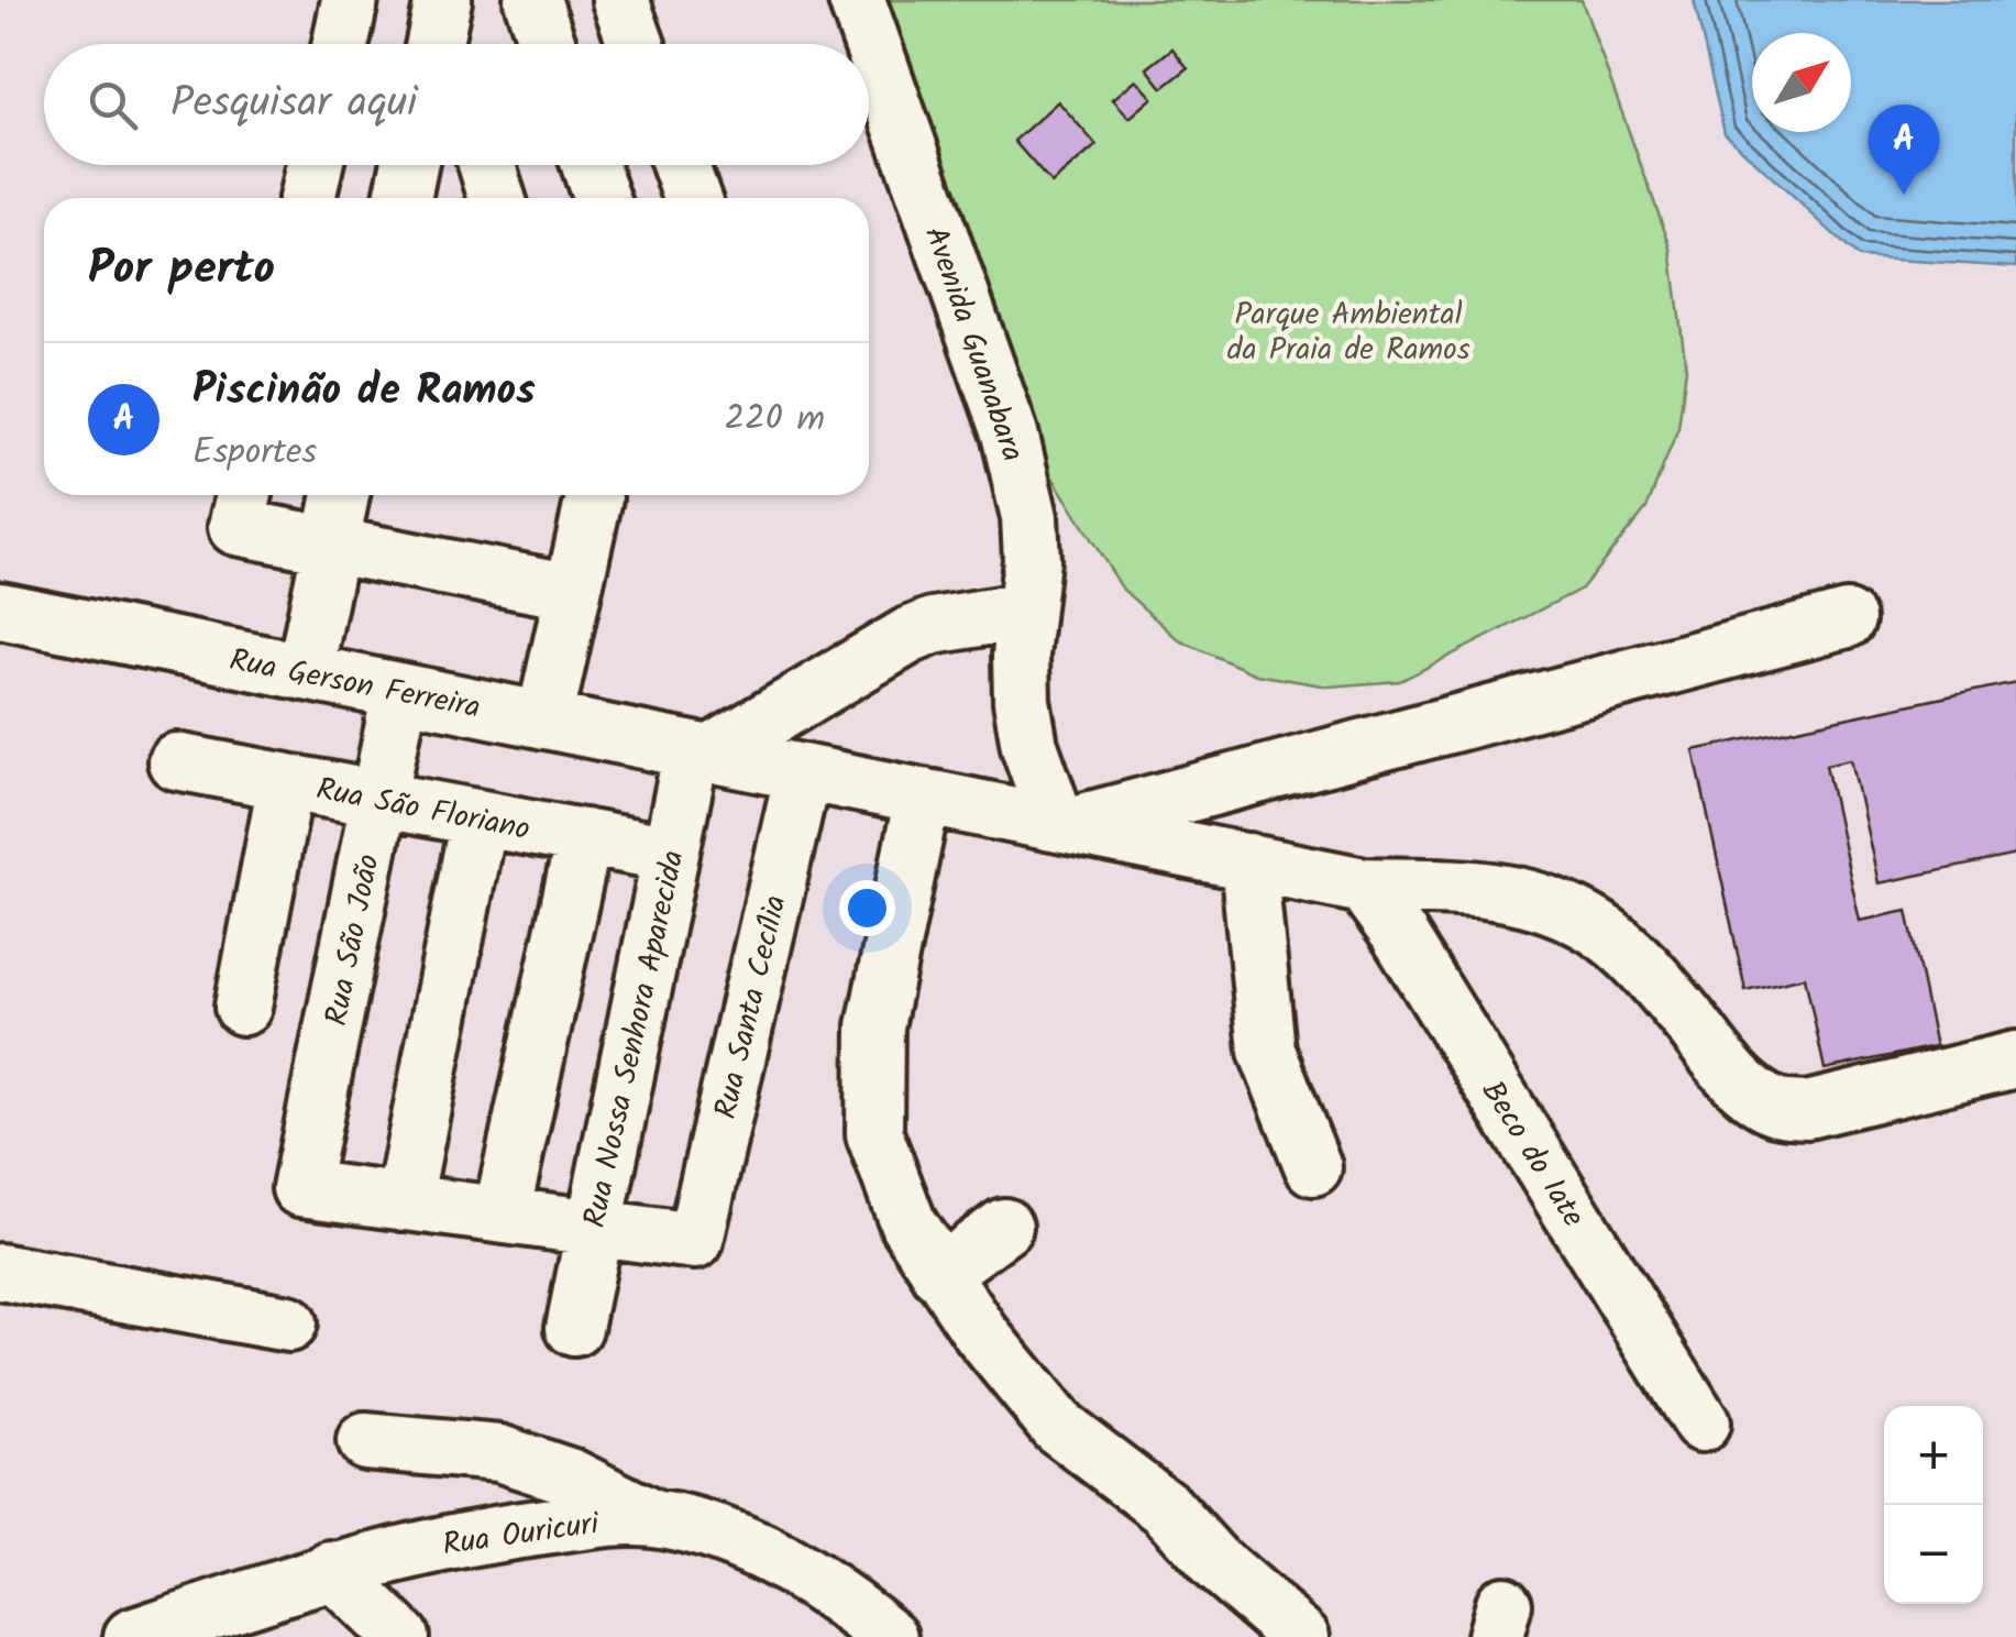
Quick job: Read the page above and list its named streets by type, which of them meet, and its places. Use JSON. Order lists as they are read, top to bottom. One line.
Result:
{"streets":{"street":["Avenida Guanabara","Rua Gerson Ferreira","Rua São Floriano","Rua São João","Rua Santa Cecília","Rua Nossa Senhora Aparecida","Beco do Iate","Rua Ouricuri"]},"crossings":[["Avenida Guanabara","Rua Gerson Ferreira"],["Rua Gerson Ferreira","Rua São João"],["Rua Gerson Ferreira","Rua Santa Cecília"],["Rua Gerson Ferreira","Rua Nossa Senhora Aparecida"],["Rua Gerson Ferreira","Beco do Iate"],["Rua São Floriano","Rua São João"],["Rua São Floriano","Rua Nossa Senhora Aparecida"],["Rua Santa Cecília","Rua Nossa Senhora Aparecida"]],"parks":["Parque Ambiental da Praia de Ramos"],"north":"top right","page":{"search":"Pesquisar aqui","pins":"A","heading":"Por perto","list":[{"mark":"A","name":"Piscinão de Ramos","note":"Esportes","value":"220 m"}],"map_buttons":["+","−"]}}
